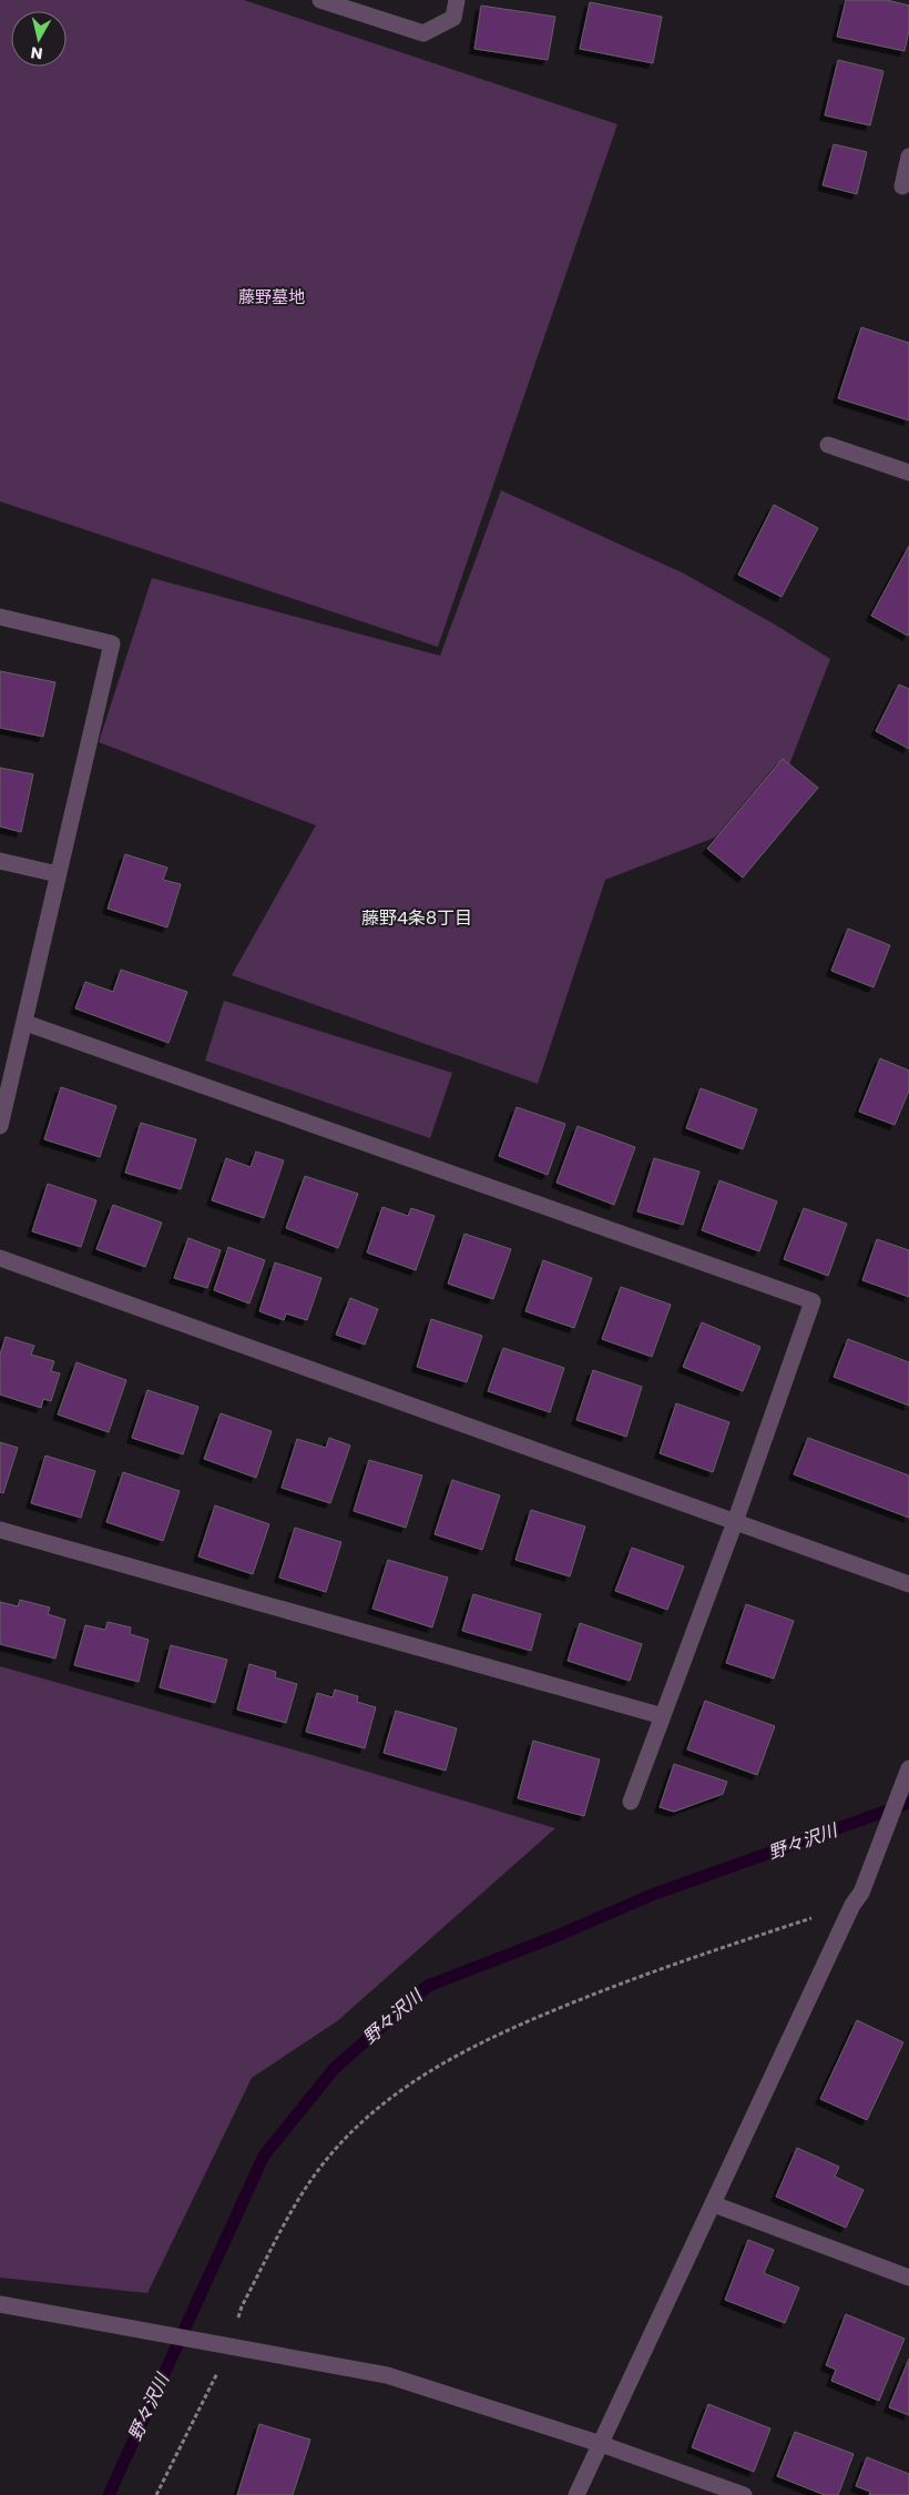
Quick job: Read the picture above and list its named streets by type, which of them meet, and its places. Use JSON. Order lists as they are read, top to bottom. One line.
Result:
{"districts":["藤野4条8丁目"],"water":["野々沢川"],"parks":["藤野墓地"],"north":"bottom"}
